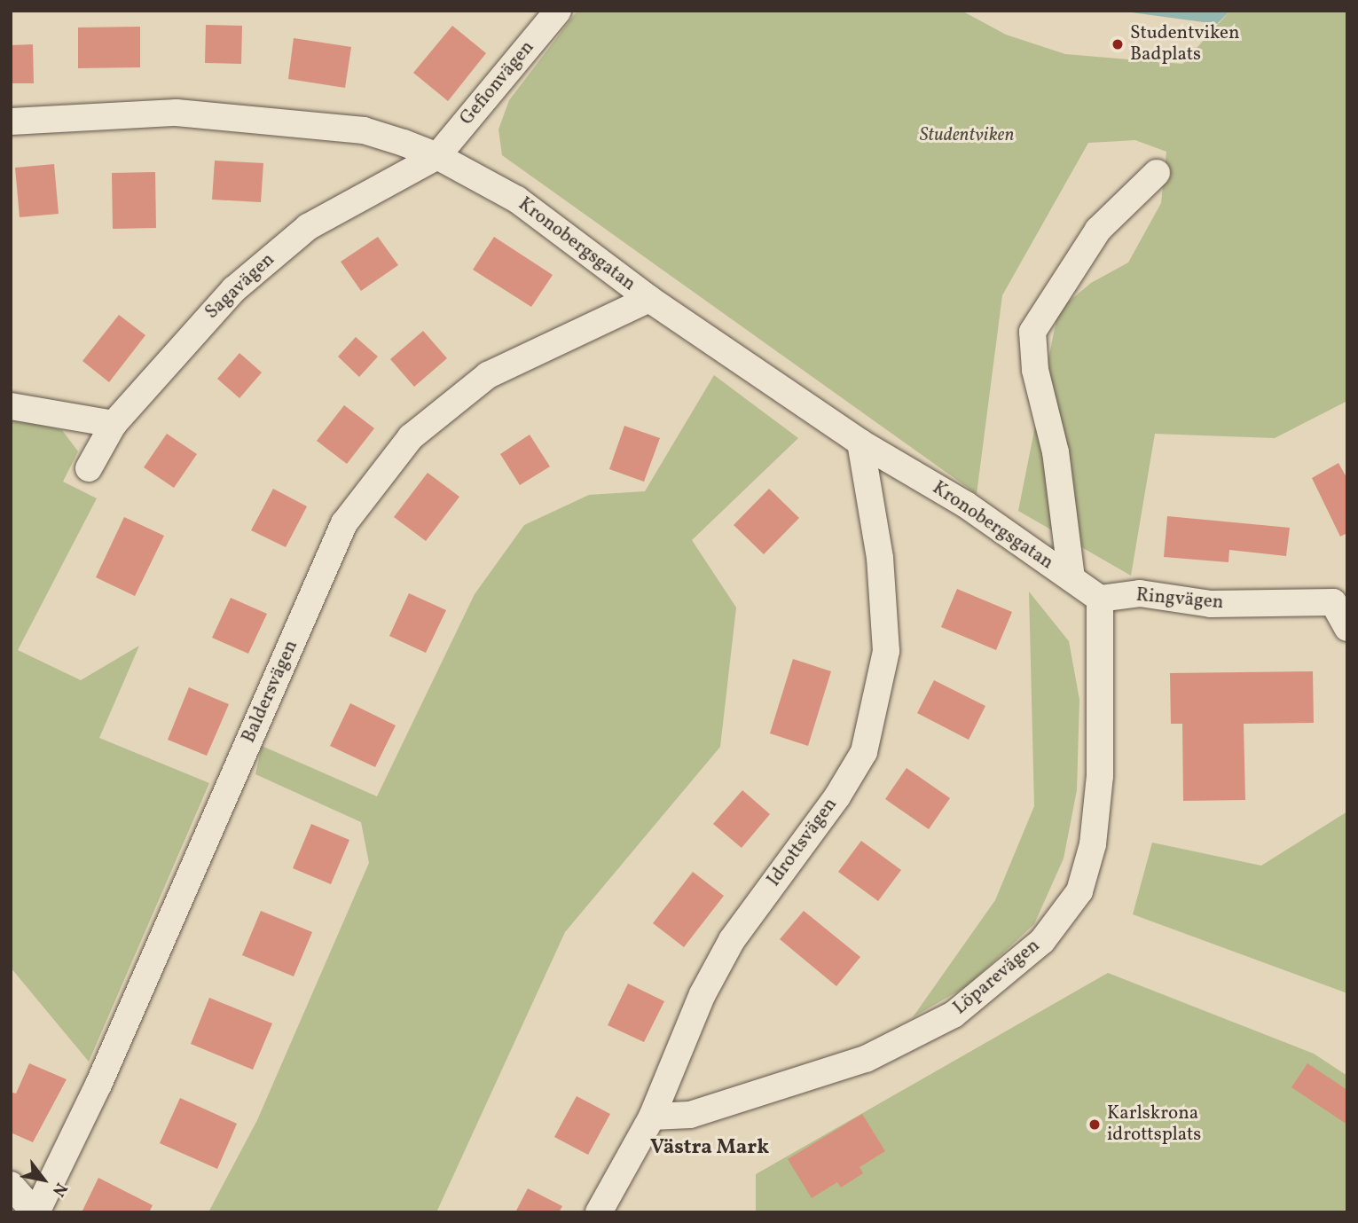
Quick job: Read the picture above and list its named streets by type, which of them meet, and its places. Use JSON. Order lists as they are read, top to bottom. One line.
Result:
{"streets":{"street":["Gefionvägen","Kronobergsgatan","Sagavägen","Ringvägen","Baldersvägen","Idrottsvägen","Löparevägen"]},"crossings":[["Gefionvägen","Kronobergsgatan"],["Gefionvägen","Sagavägen"],["Kronobergsgatan","Sagavägen"],["Kronobergsgatan","Baldersvägen"],["Kronobergsgatan","Idrottsvägen"],["Ringvägen","Löparevägen"],["Idrottsvägen","Löparevägen"]],"districts":["Västra Mark"],"parks":["Studentviken"],"places":["Studentviken Badplats","Karlskrona idrottsplats"],"north":"bottom right"}
